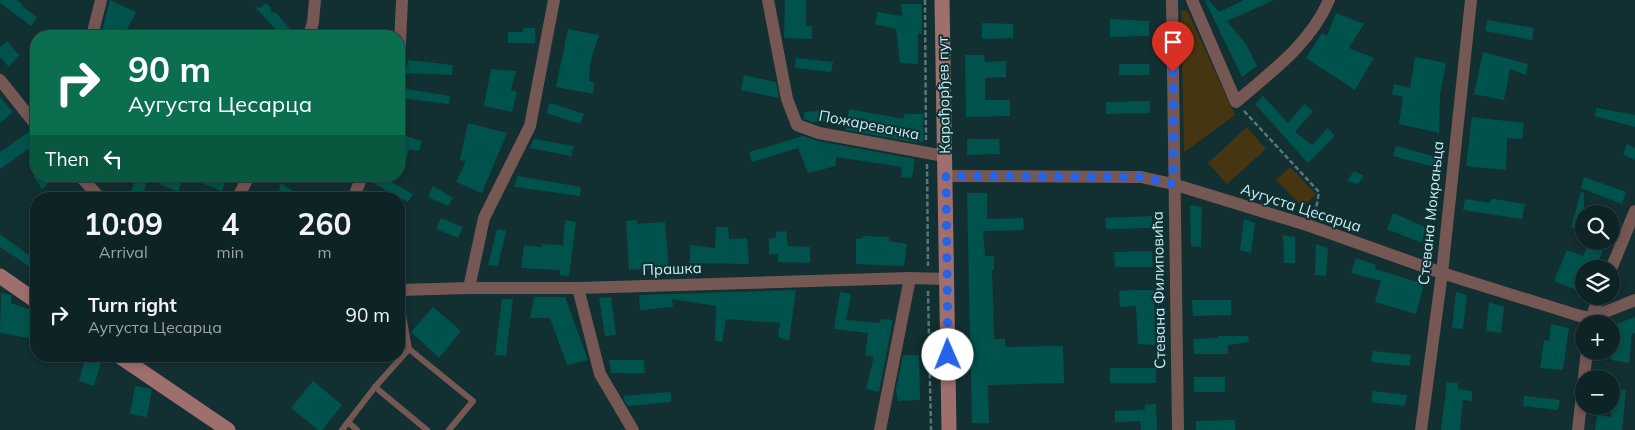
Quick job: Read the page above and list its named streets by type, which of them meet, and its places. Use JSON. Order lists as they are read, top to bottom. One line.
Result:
{"streets":{"main road":["Карађорђев пут"],"street":["Пожаревачка","Аугуста Цесарца","Стевана Мокрањца","Прашка","Стевана Филиповића"]},"crossings":[["Карађорђев пут","Пожаревачка"],["Карађорђев пут","Аугуста Цесарца"],["Карађорђев пут","Прашка"],["Аугуста Цесарца","Стевана Мокрањца"],["Аугуста Цесарца","Стевана Филиповића"]],"page":{"turn":["90 m","Аугуста Цесарца"],"then":"Then","eta":["10:09","Arrival","4","min","260","m"],"map_buttons":["+","−"],"list":[{"name":"Turn right","note":"Аугуста Цесарца","value":"90 m"}]}}
